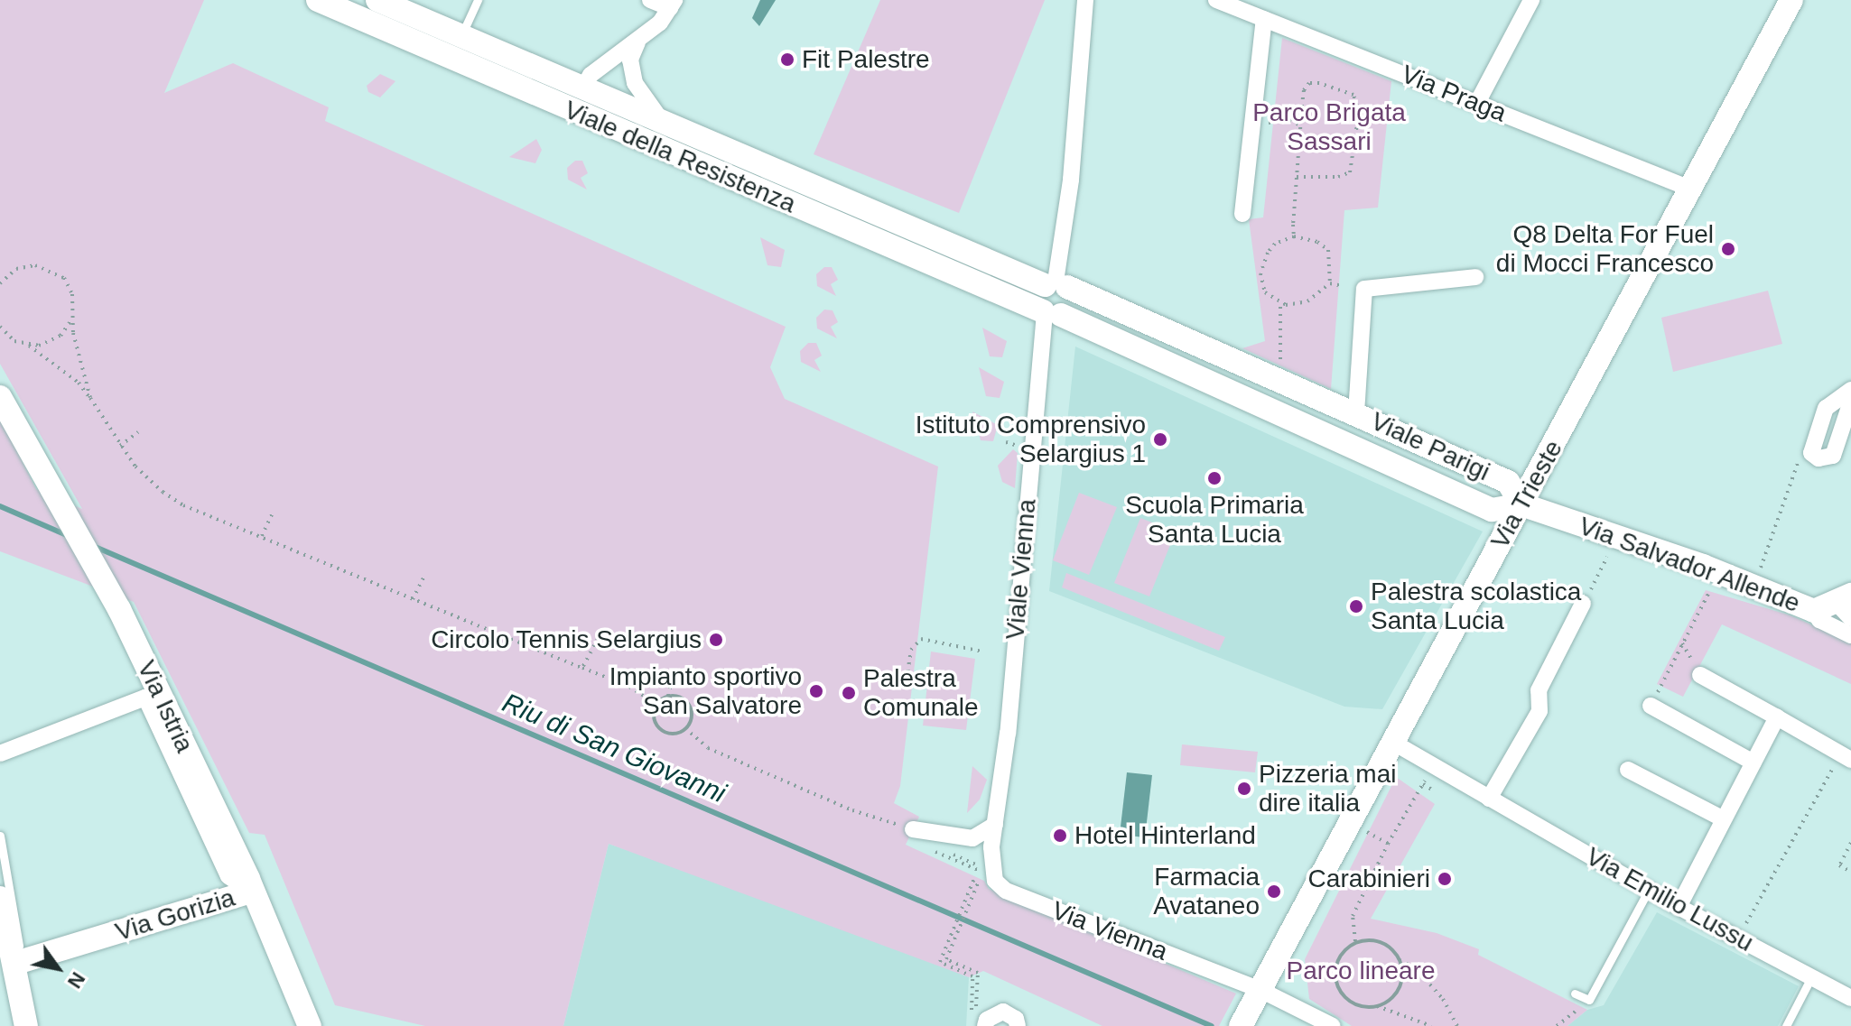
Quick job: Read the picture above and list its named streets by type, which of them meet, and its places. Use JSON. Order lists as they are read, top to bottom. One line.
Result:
{"streets":{"street":["Via Praga","Viale della Resistenza","Viale Parigi","Via Trieste","Via Salvador Allende","Viale Vienna","Via Istria","Via Emilio Lussu","Via Gorizia","Via Vienna"]},"crossings":[["Via Praga","Via Trieste"],["Viale della Resistenza","Viale Parigi"],["Viale della Resistenza","Viale Vienna"],["Viale Parigi","Via Trieste"],["Viale Parigi","Via Salvador Allende"],["Viale Parigi","Viale Vienna"],["Via Trieste","Via Salvador Allende"],["Via Trieste","Via Emilio Lussu"],["Via Trieste","Via Vienna"],["Viale Vienna","Via Vienna"],["Via Istria","Via Gorizia"]],"water":["Riu di San Giovanni"],"parks":["Parco Brigata Sassari","Parco lineare"],"places":["Fit Palestre","Q8 Delta For Fuel di Mocci Francesco","Istituto Comprensivo Selargius 1","Scuola Primaria Santa Lucia","Palestra scolastica Santa Lucia","Circolo Tennis Selargius","Impianto sportivo San Salvatore","Palestra Comunale","Pizzeria mai dire italia","Hotel Hinterland","Carabinieri","Farmacia Avataneo"],"north":"bottom right"}
